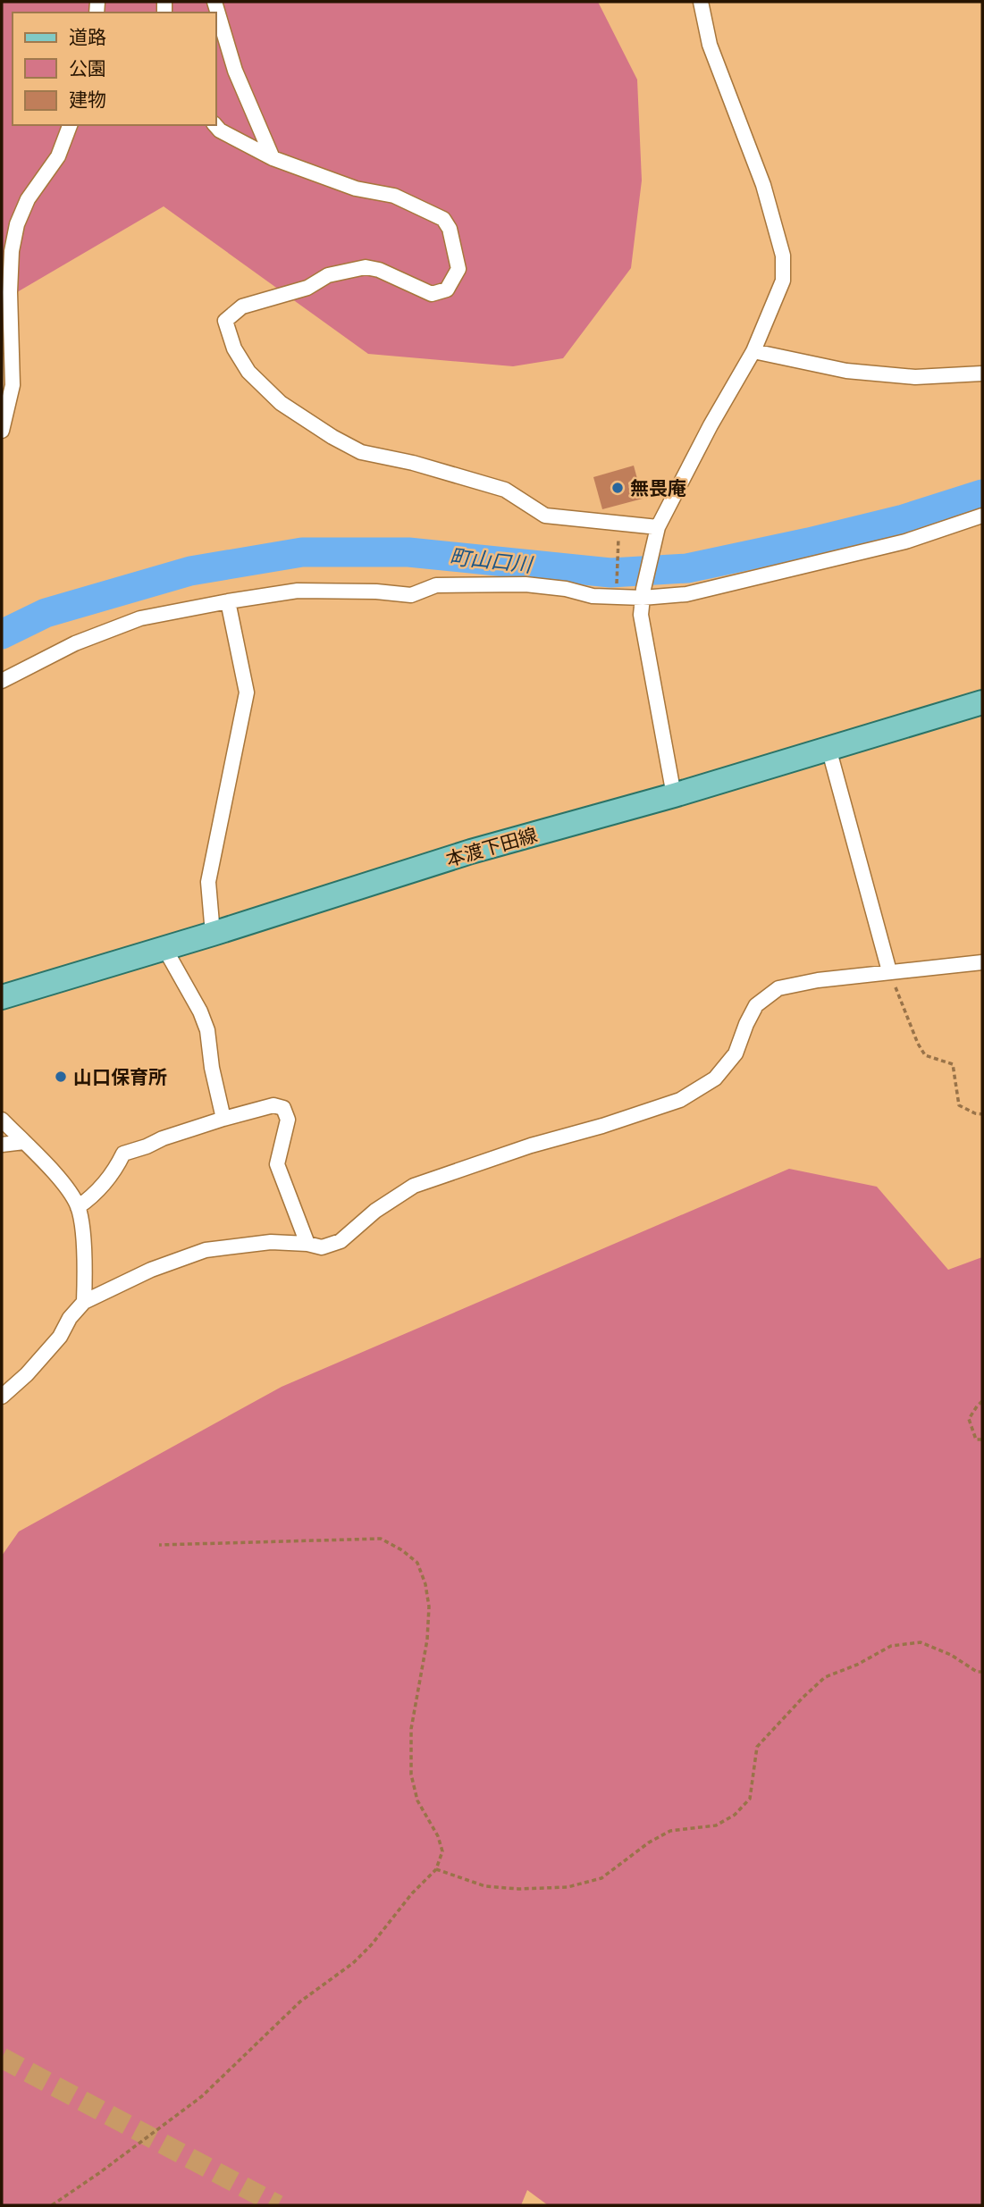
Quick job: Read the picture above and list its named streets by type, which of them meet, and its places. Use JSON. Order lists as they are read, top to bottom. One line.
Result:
{"streets":{"main road":["本渡下田線"]},"water":["町山口川"],"places":["無畏庵","山口保育所"],"legend":["道路","公園","建物"]}
